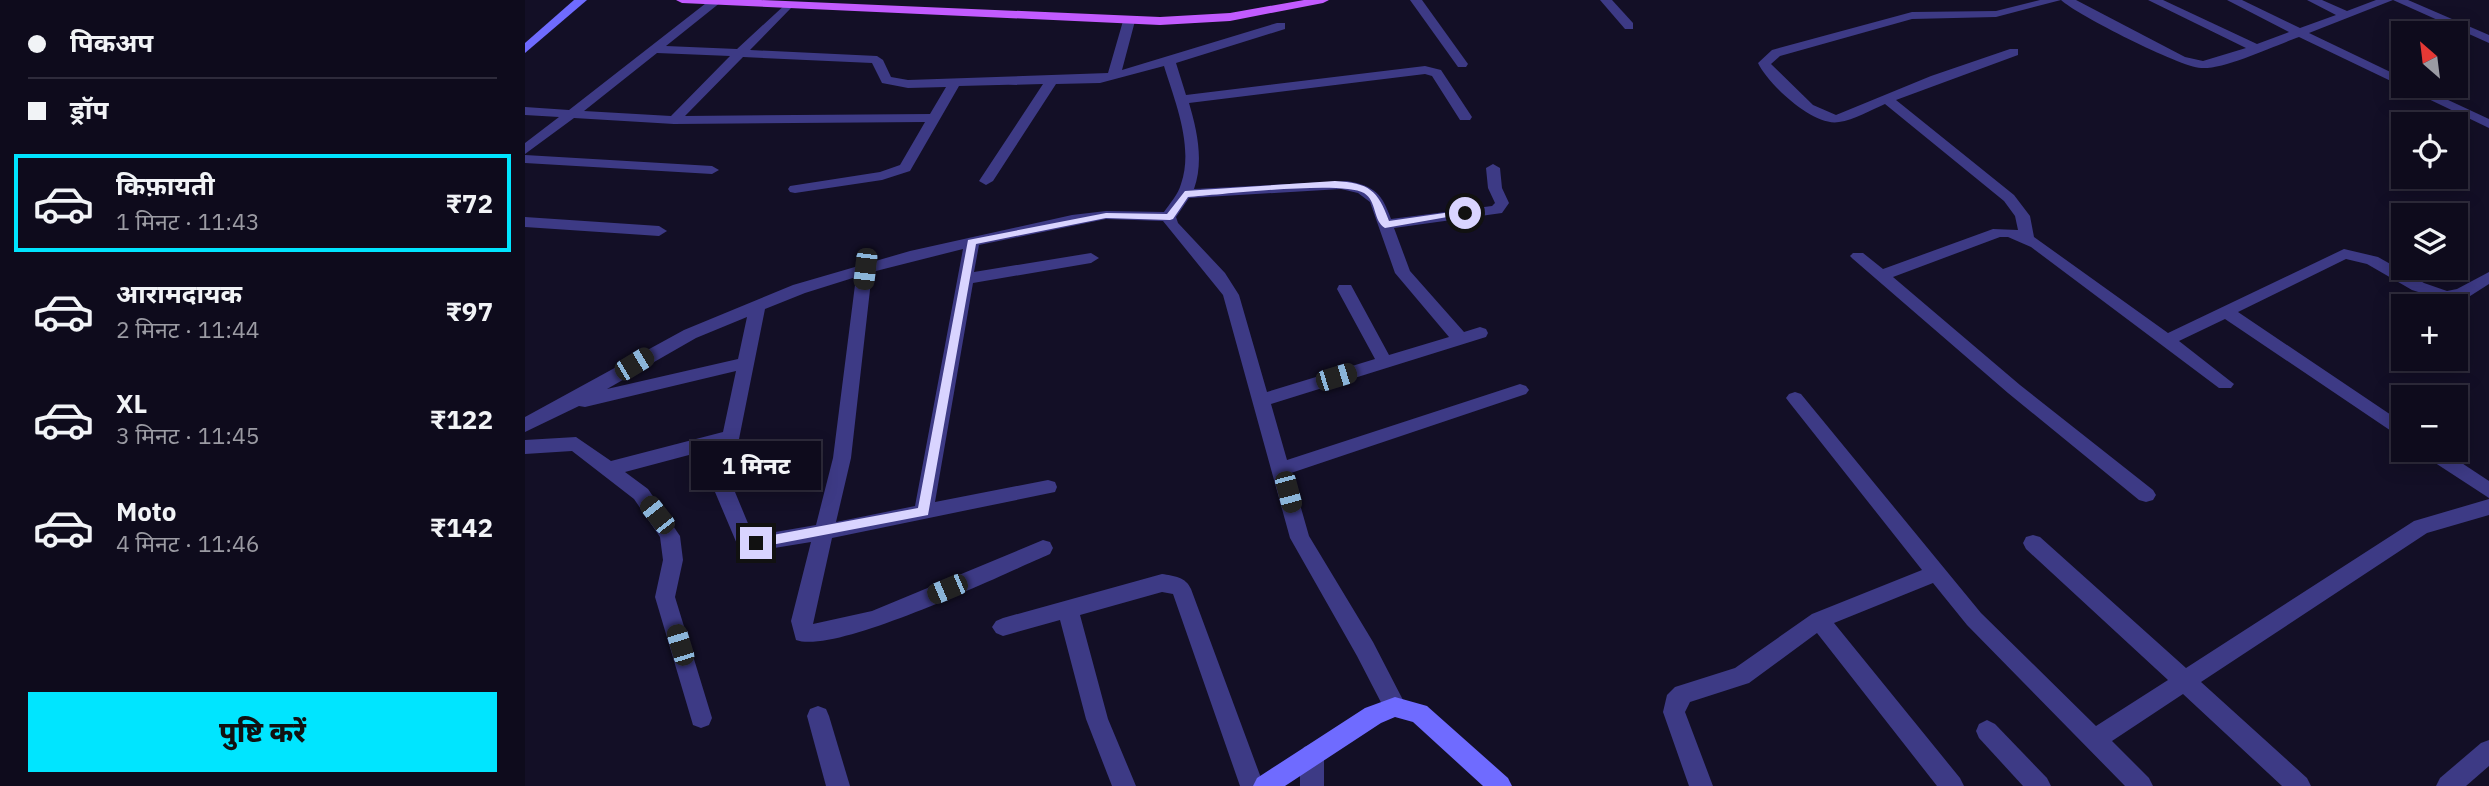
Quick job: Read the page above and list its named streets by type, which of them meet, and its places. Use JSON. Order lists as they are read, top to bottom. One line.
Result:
{"north":"top left","page":{"banner":["पिकअप","ड्रॉप"],"map_buttons":["+","−"],"list":[{"name":"किफ़ायती","note":"1 मिनट · 11:43","value":"₹72"},{"name":"आरामदायक","note":"2 मिनट · 11:44","value":"₹97"},{"name":"XL","note":"3 मिनट · 11:45","value":"₹122"},{"name":"Moto","note":"4 मिनट · 11:46","value":"₹142"}],"bubble":"1 मिनट","buttons":"पुष्टि करें"}}
